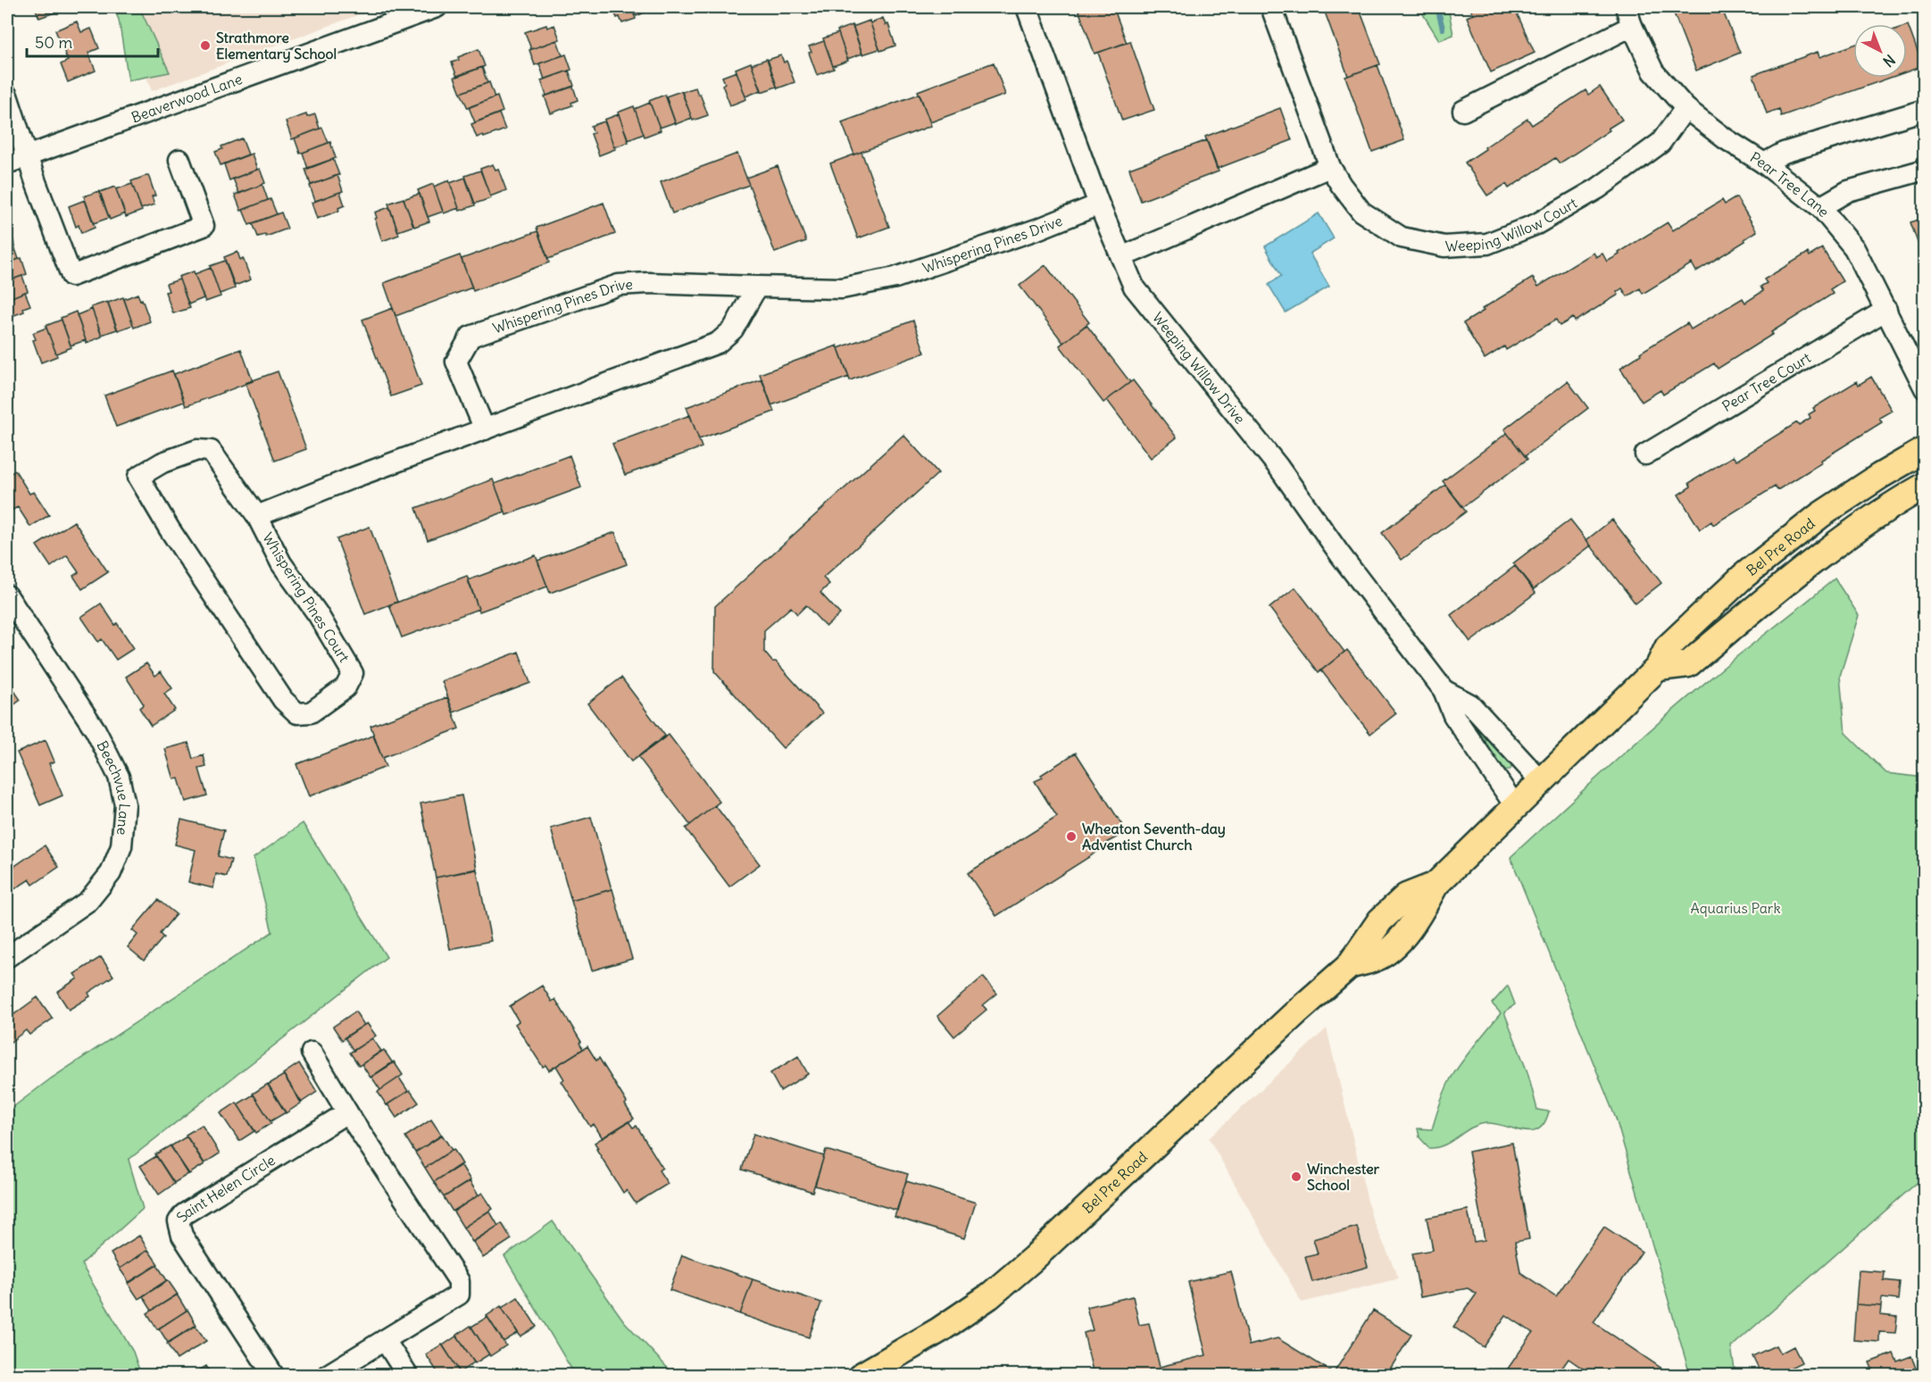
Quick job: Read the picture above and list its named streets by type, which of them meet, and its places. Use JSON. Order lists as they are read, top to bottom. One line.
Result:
{"streets":{"main road":["Bel Pre Road"],"street":["Beaverwood Lane","Pear Tree Lane","Weeping Willow Court","Whispering Pines Drive","Weeping Willow Drive","Pear Tree Court","Whispering Pines Court","Beechvue Lane","Saint Helen Circle"]},"crossings":[["Pear Tree Lane","Weeping Willow Court"],["Pear Tree Lane","Pear Tree Court"],["Whispering Pines Drive","Weeping Willow Drive"],["Weeping Willow Drive","Bel Pre Road"]],"parks":["Aquarius Park"],"places":["Strathmore Elementary School","Wheaton Seventh-day Adventist Church","Winchester School"],"scale_bar":"50 m","north":"bottom right"}
